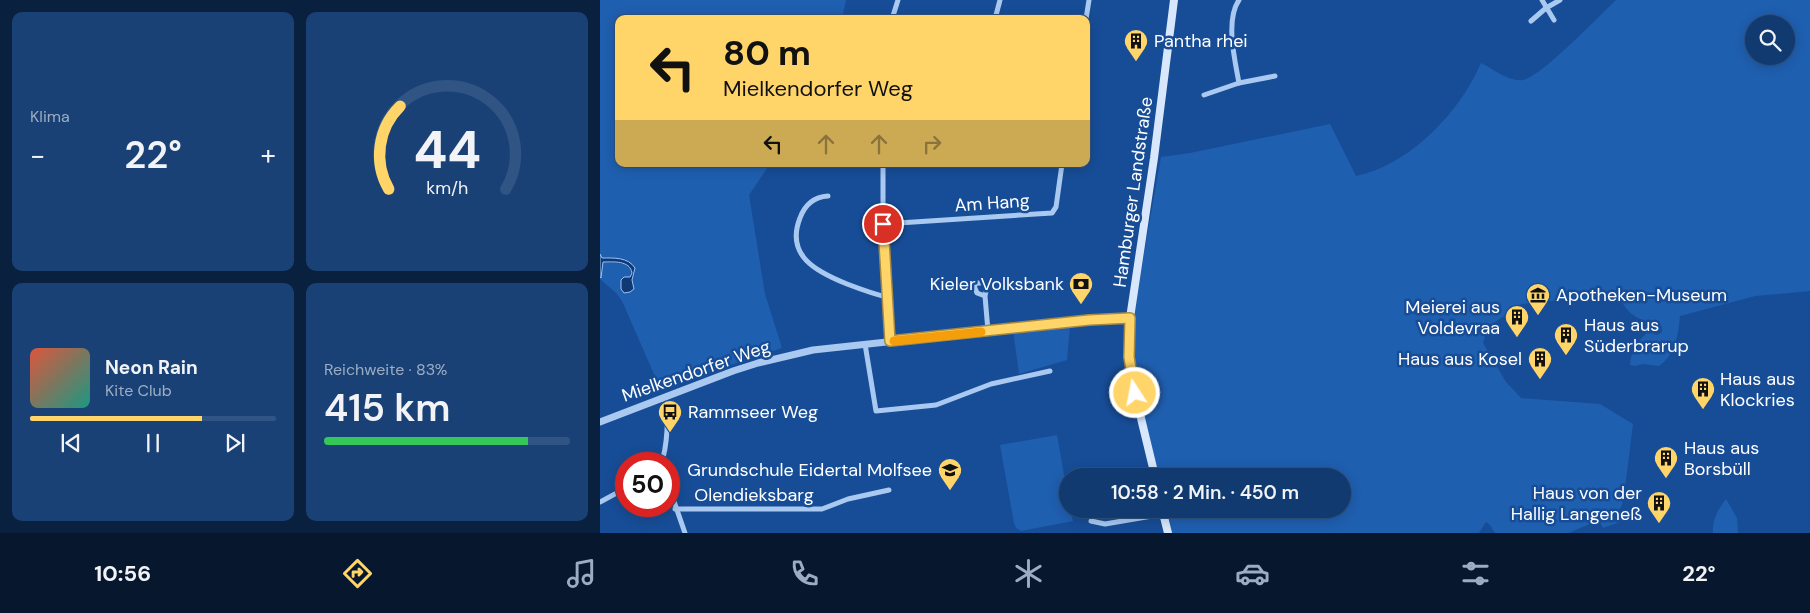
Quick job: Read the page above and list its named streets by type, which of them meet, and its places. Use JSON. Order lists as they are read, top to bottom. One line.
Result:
{"streets":{"main road":["Hamburger Landstraße"],"street":["Am Hang","Mielkendorfer Weg","Olendieksbarg"]},"crossings":[["Hamburger Landstraße","Mielkendorfer Weg"]],"places":{"building":["Pantha rhei","Meierei aus Voldevraa","Haus aus Süderbrarup","Haus aus Kosel","Haus aus Klockries","Haus aus Borsbüll","Haus von der Hallig Langeneß"],"bank":["Kieler Volksbank"],"museum":["Apotheken-Museum"],"bus stop":["Rammseer Weg"],"school or university":["Grundschule Eidertal Molfsee"]},"page":{"tile":["Klima",["Reichweite · 83%","415 km"]],"turn":["80 m","Mielkendorfer Weg"],"heat":["−","22°","+"],"song":["Neon Rain","Kite Club"],"limit":"50","trip":"10:58 · 2 Min. · 450 m","tabs":["10:56","22°"],"gauge":["44","km/h"]}}
